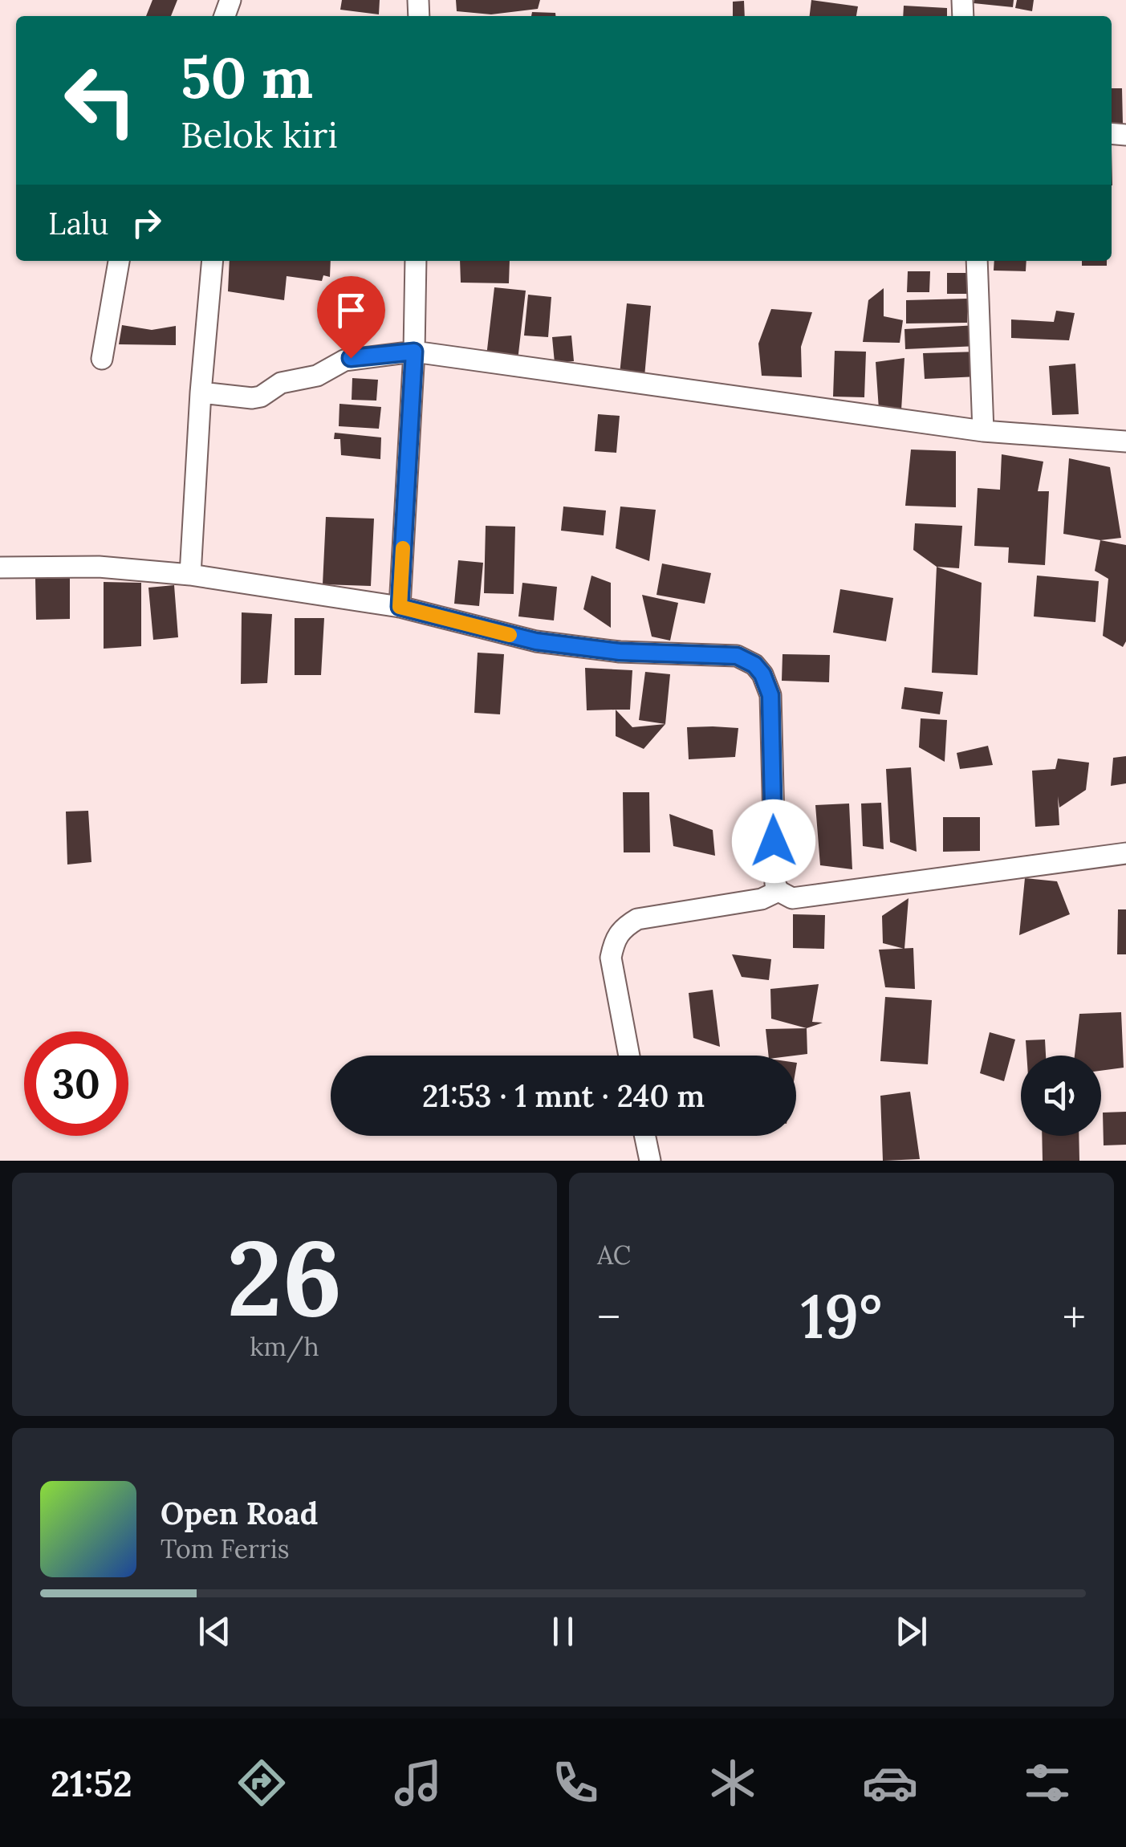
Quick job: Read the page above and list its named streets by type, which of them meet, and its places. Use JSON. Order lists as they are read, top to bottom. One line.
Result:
{"page":{"turn":["50 m","Belok kiri"],"then":"Lalu","limit":"30","trip":"21:53 · 1 mnt · 240 m","tile":[["26","km/h"],"AC"],"heat":["−","19°","+"],"song":["Open Road","Tom Ferris"],"tabs":"21:52"}}
